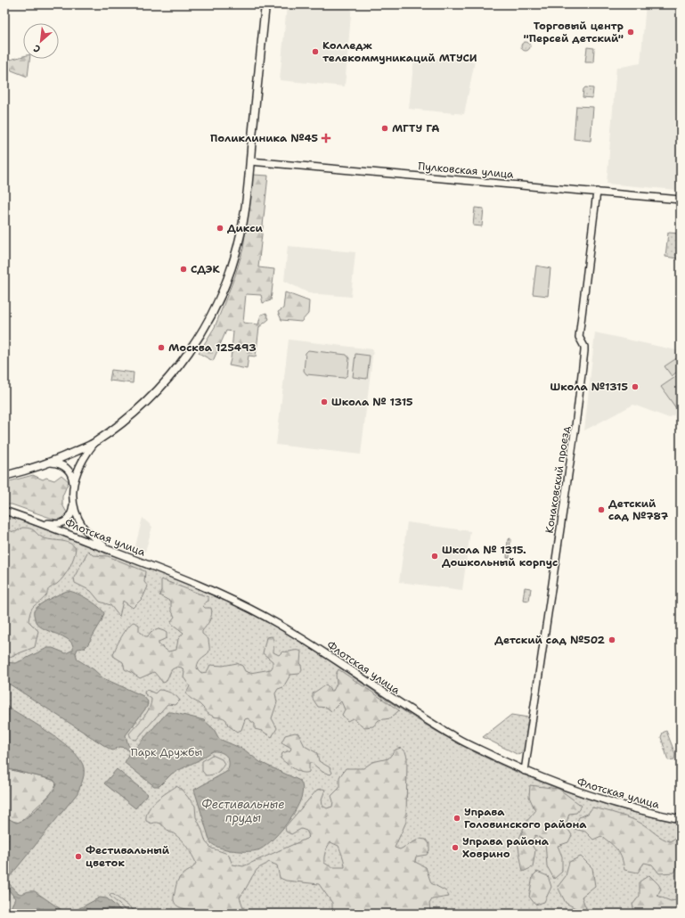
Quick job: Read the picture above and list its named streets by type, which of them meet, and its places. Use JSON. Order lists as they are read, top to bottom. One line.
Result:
{"streets":{"street":["Пулковская улица","Конаковский проезд","Флотская улица"]},"crossings":[["Пулковская улица","Конаковский проезд"],["Конаковский проезд","Флотская улица"]],"water":["Фестивальные пруды"],"parks":["Парк Дружбы"],"places":{"other":["Торговый центр \"Персей детский\"","Колледж телекоммуникаций МТУСИ","МГТУ ГА","Дикси","СДЭК","Москва 125493","Школа №1315","Школа № 1315","Детский сад №787","Школа № 1315. Дошкольный корпус","Детский сад №502","Управа Головинского района","Управа района Ховрино","Фестивальный цветок"],"health":["Поликлиника №45"]},"north":"bottom left"}
